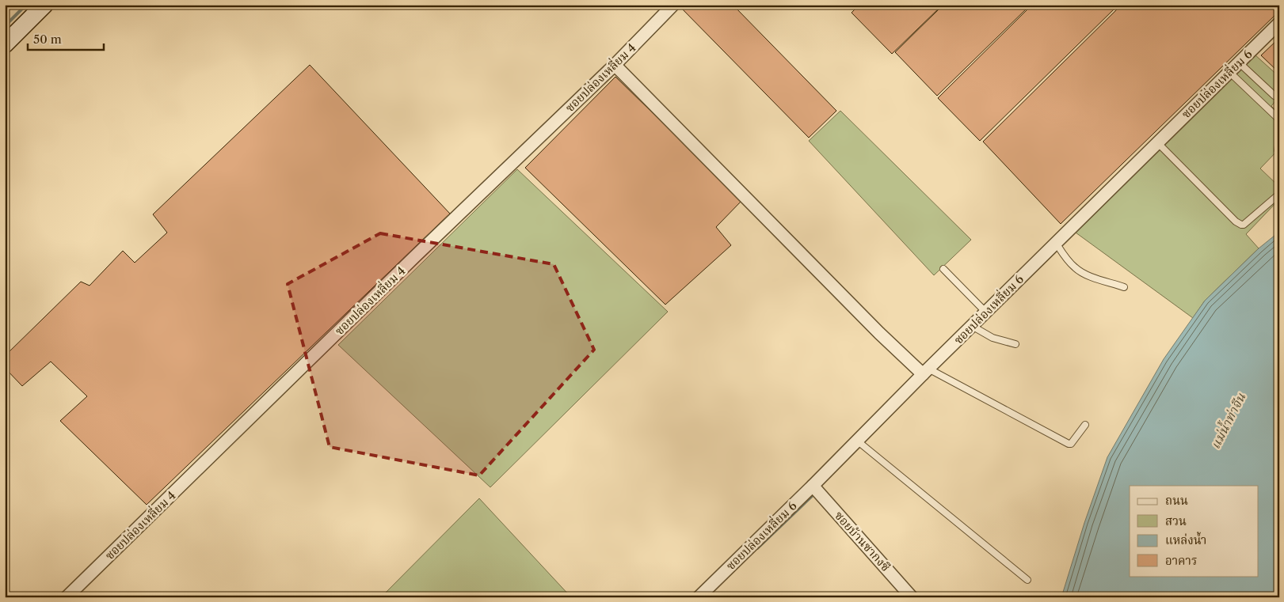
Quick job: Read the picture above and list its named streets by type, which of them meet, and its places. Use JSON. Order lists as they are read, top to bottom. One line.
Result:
{"streets":{"street":["ซอยปล่องเหลี่ยม 4","ซอยปล่องเหลี่ยม 6","ซอยบ้านซากงซี"]},"crossings":[["ซอยปล่องเหลี่ยม 6","ซอยบ้านซากงซี"]],"water":["แม่น้ำท่าจีน"],"legend":["ถนน","สวน","แหล่งน้ำ","อาคาร"],"scale_bar":"50 m"}
